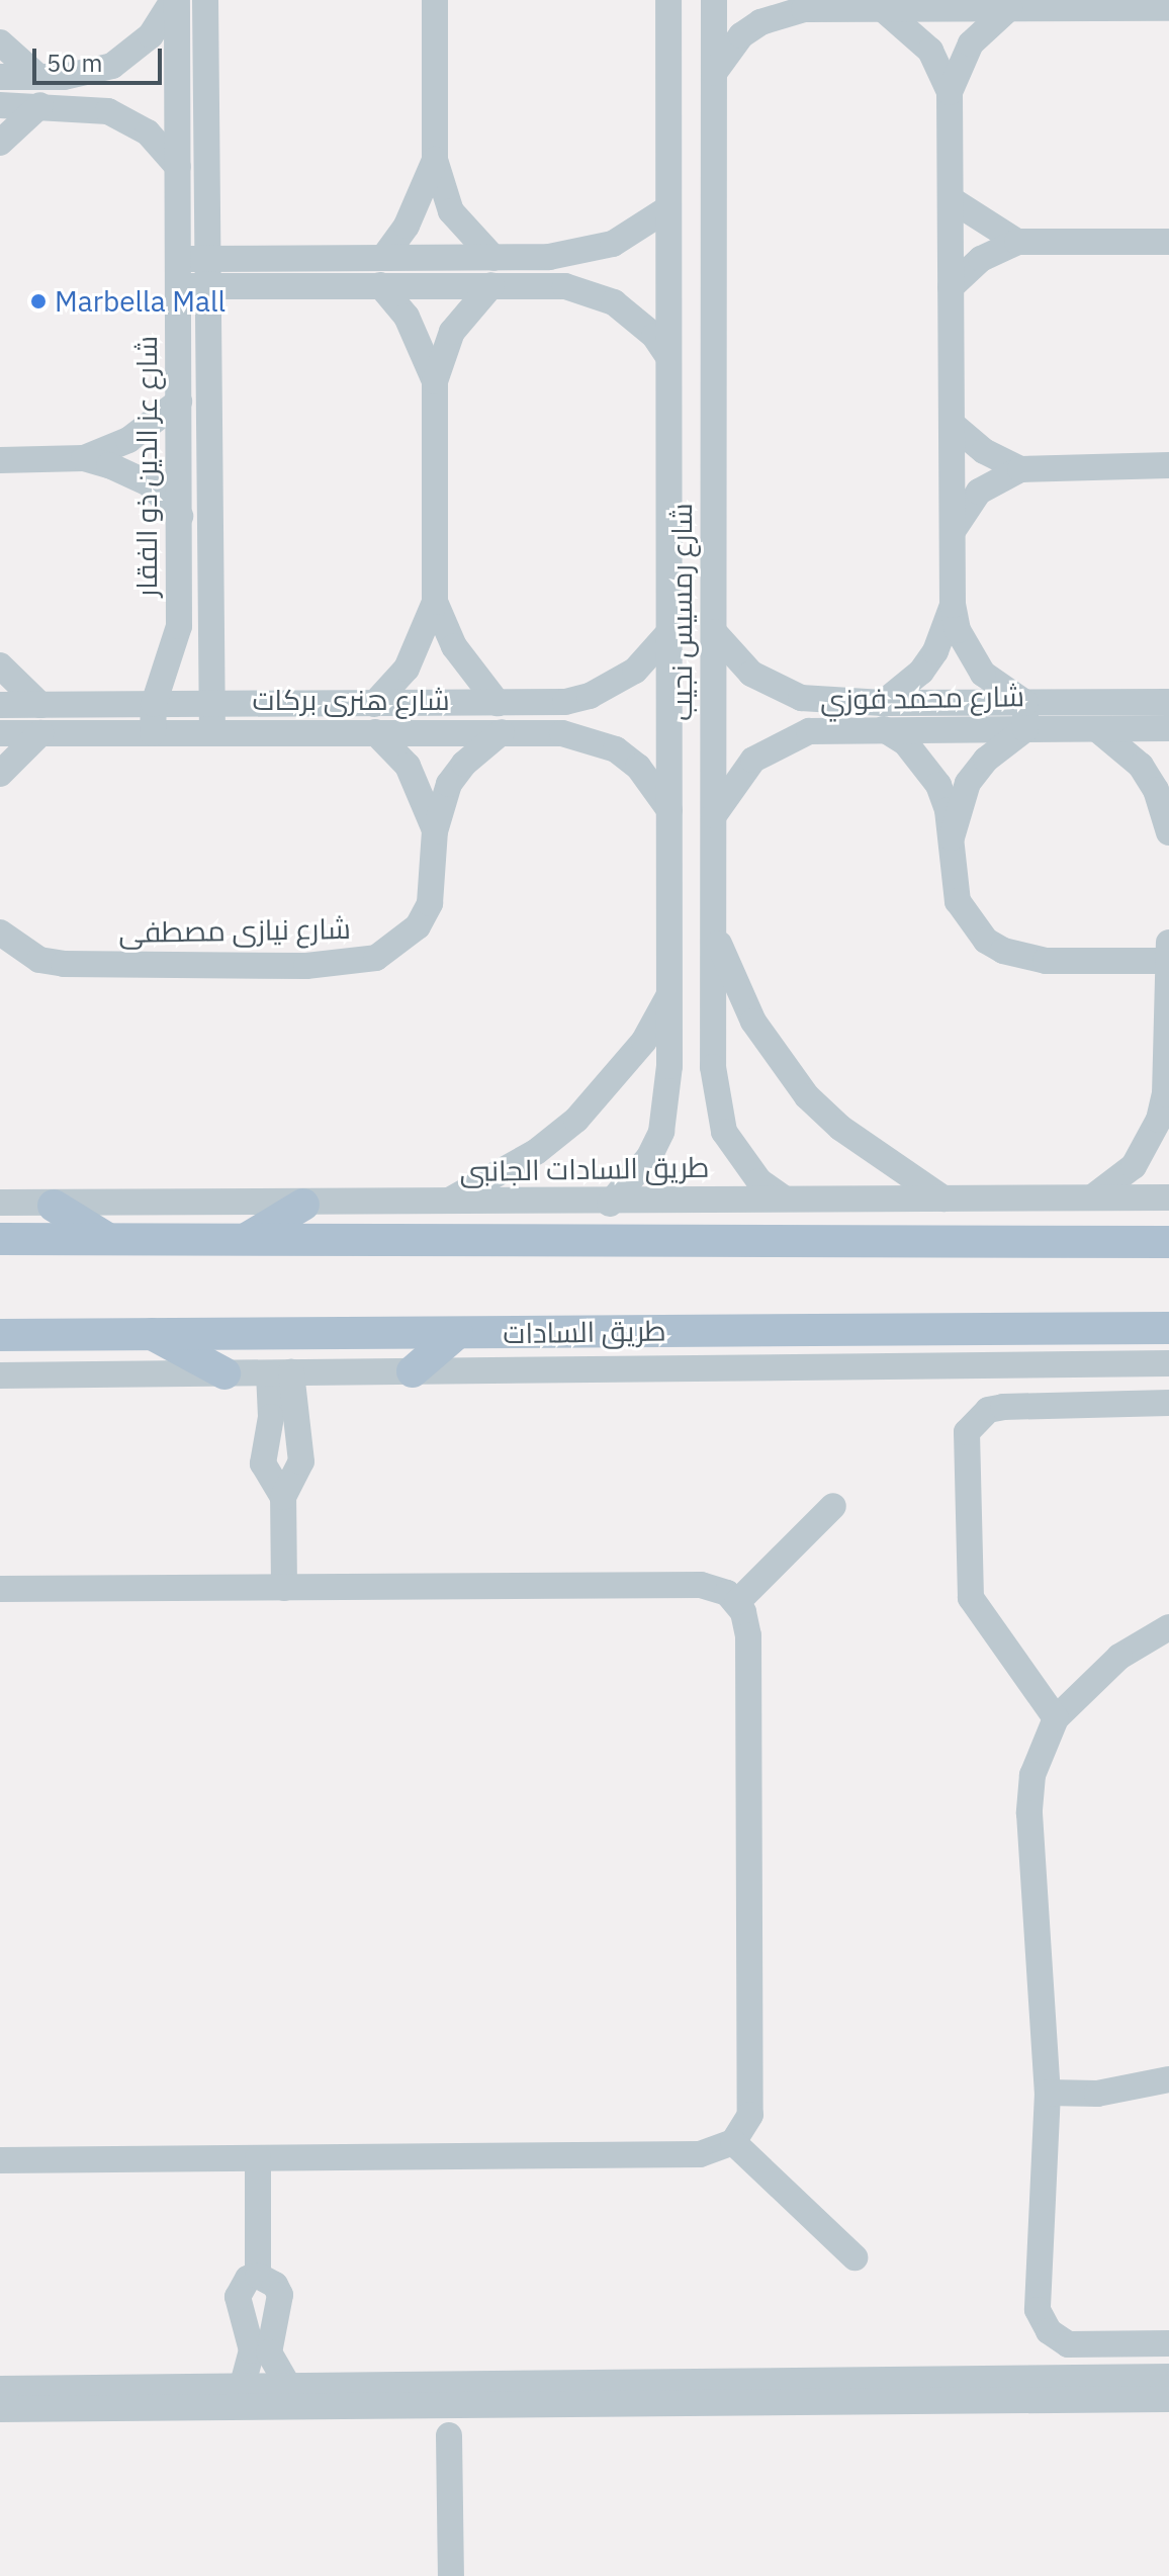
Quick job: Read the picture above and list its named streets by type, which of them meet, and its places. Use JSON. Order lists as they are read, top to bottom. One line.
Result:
{"streets":{"main road":["طريق السادات"],"street":["شارع عز الدين ذو الفقار","شارع رمسيس نجيب","شارع محمد فوزي","شارع هنرى بركات","شارع نيازى مصطفى","طريق السادات الجانبى"]},"crossings":[["شارع عز الدين ذو الفقار","شارع هنرى بركات"],["شارع رمسيس نجيب","شارع محمد فوزي"],["شارع رمسيس نجيب","شارع هنرى بركات"],["شارع رمسيس نجيب","طريق السادات الجانبى"],["شارع هنرى بركات","شارع نيازى مصطفى"]],"places":["Marbella Mall"],"scale_bar":"50 m"}
